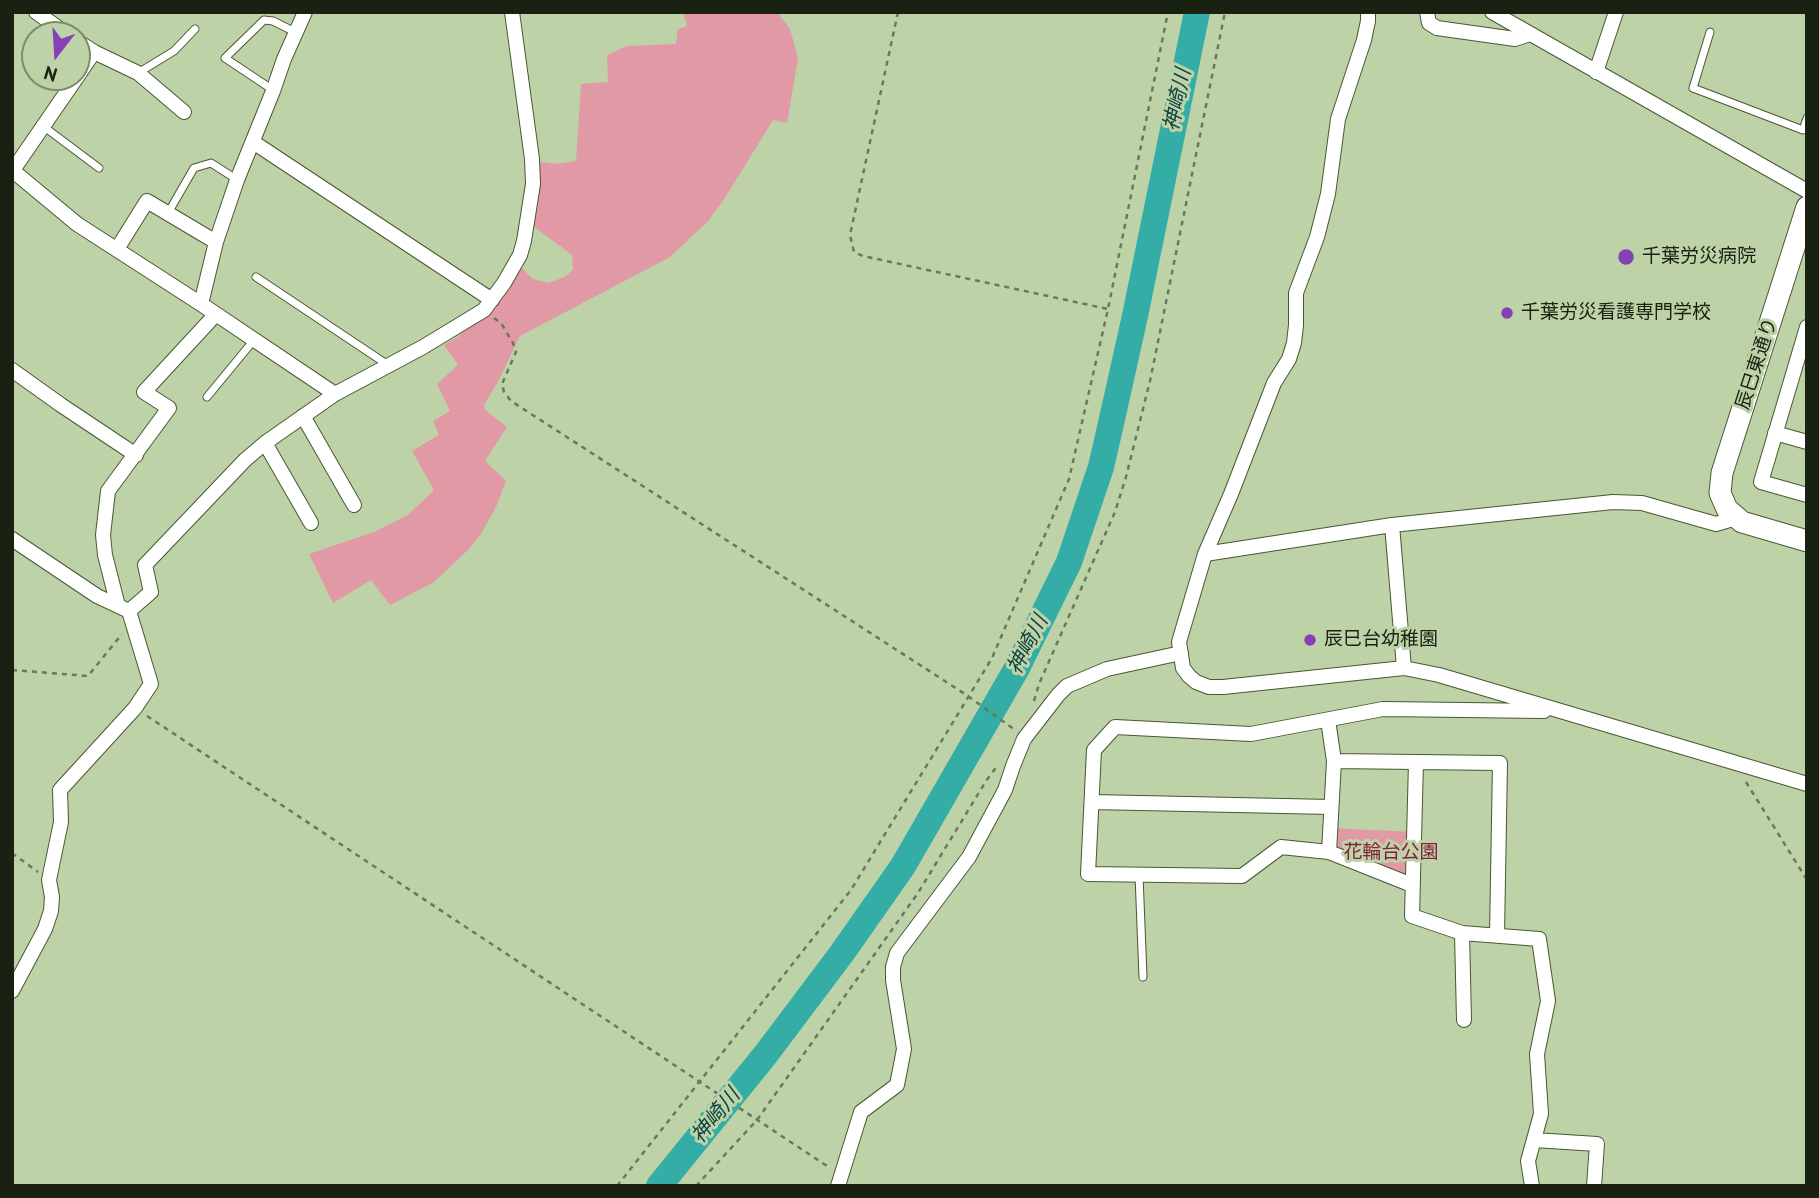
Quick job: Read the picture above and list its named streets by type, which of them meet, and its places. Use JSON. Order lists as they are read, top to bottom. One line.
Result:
{"streets":{"street":["辰巳東通り"]},"water":["神崎川"],"parks":["花輪台公園"],"places":["千葉労災病院","千葉労災看護専門学校","辰巳台幼稚園"],"north":"bottom"}
